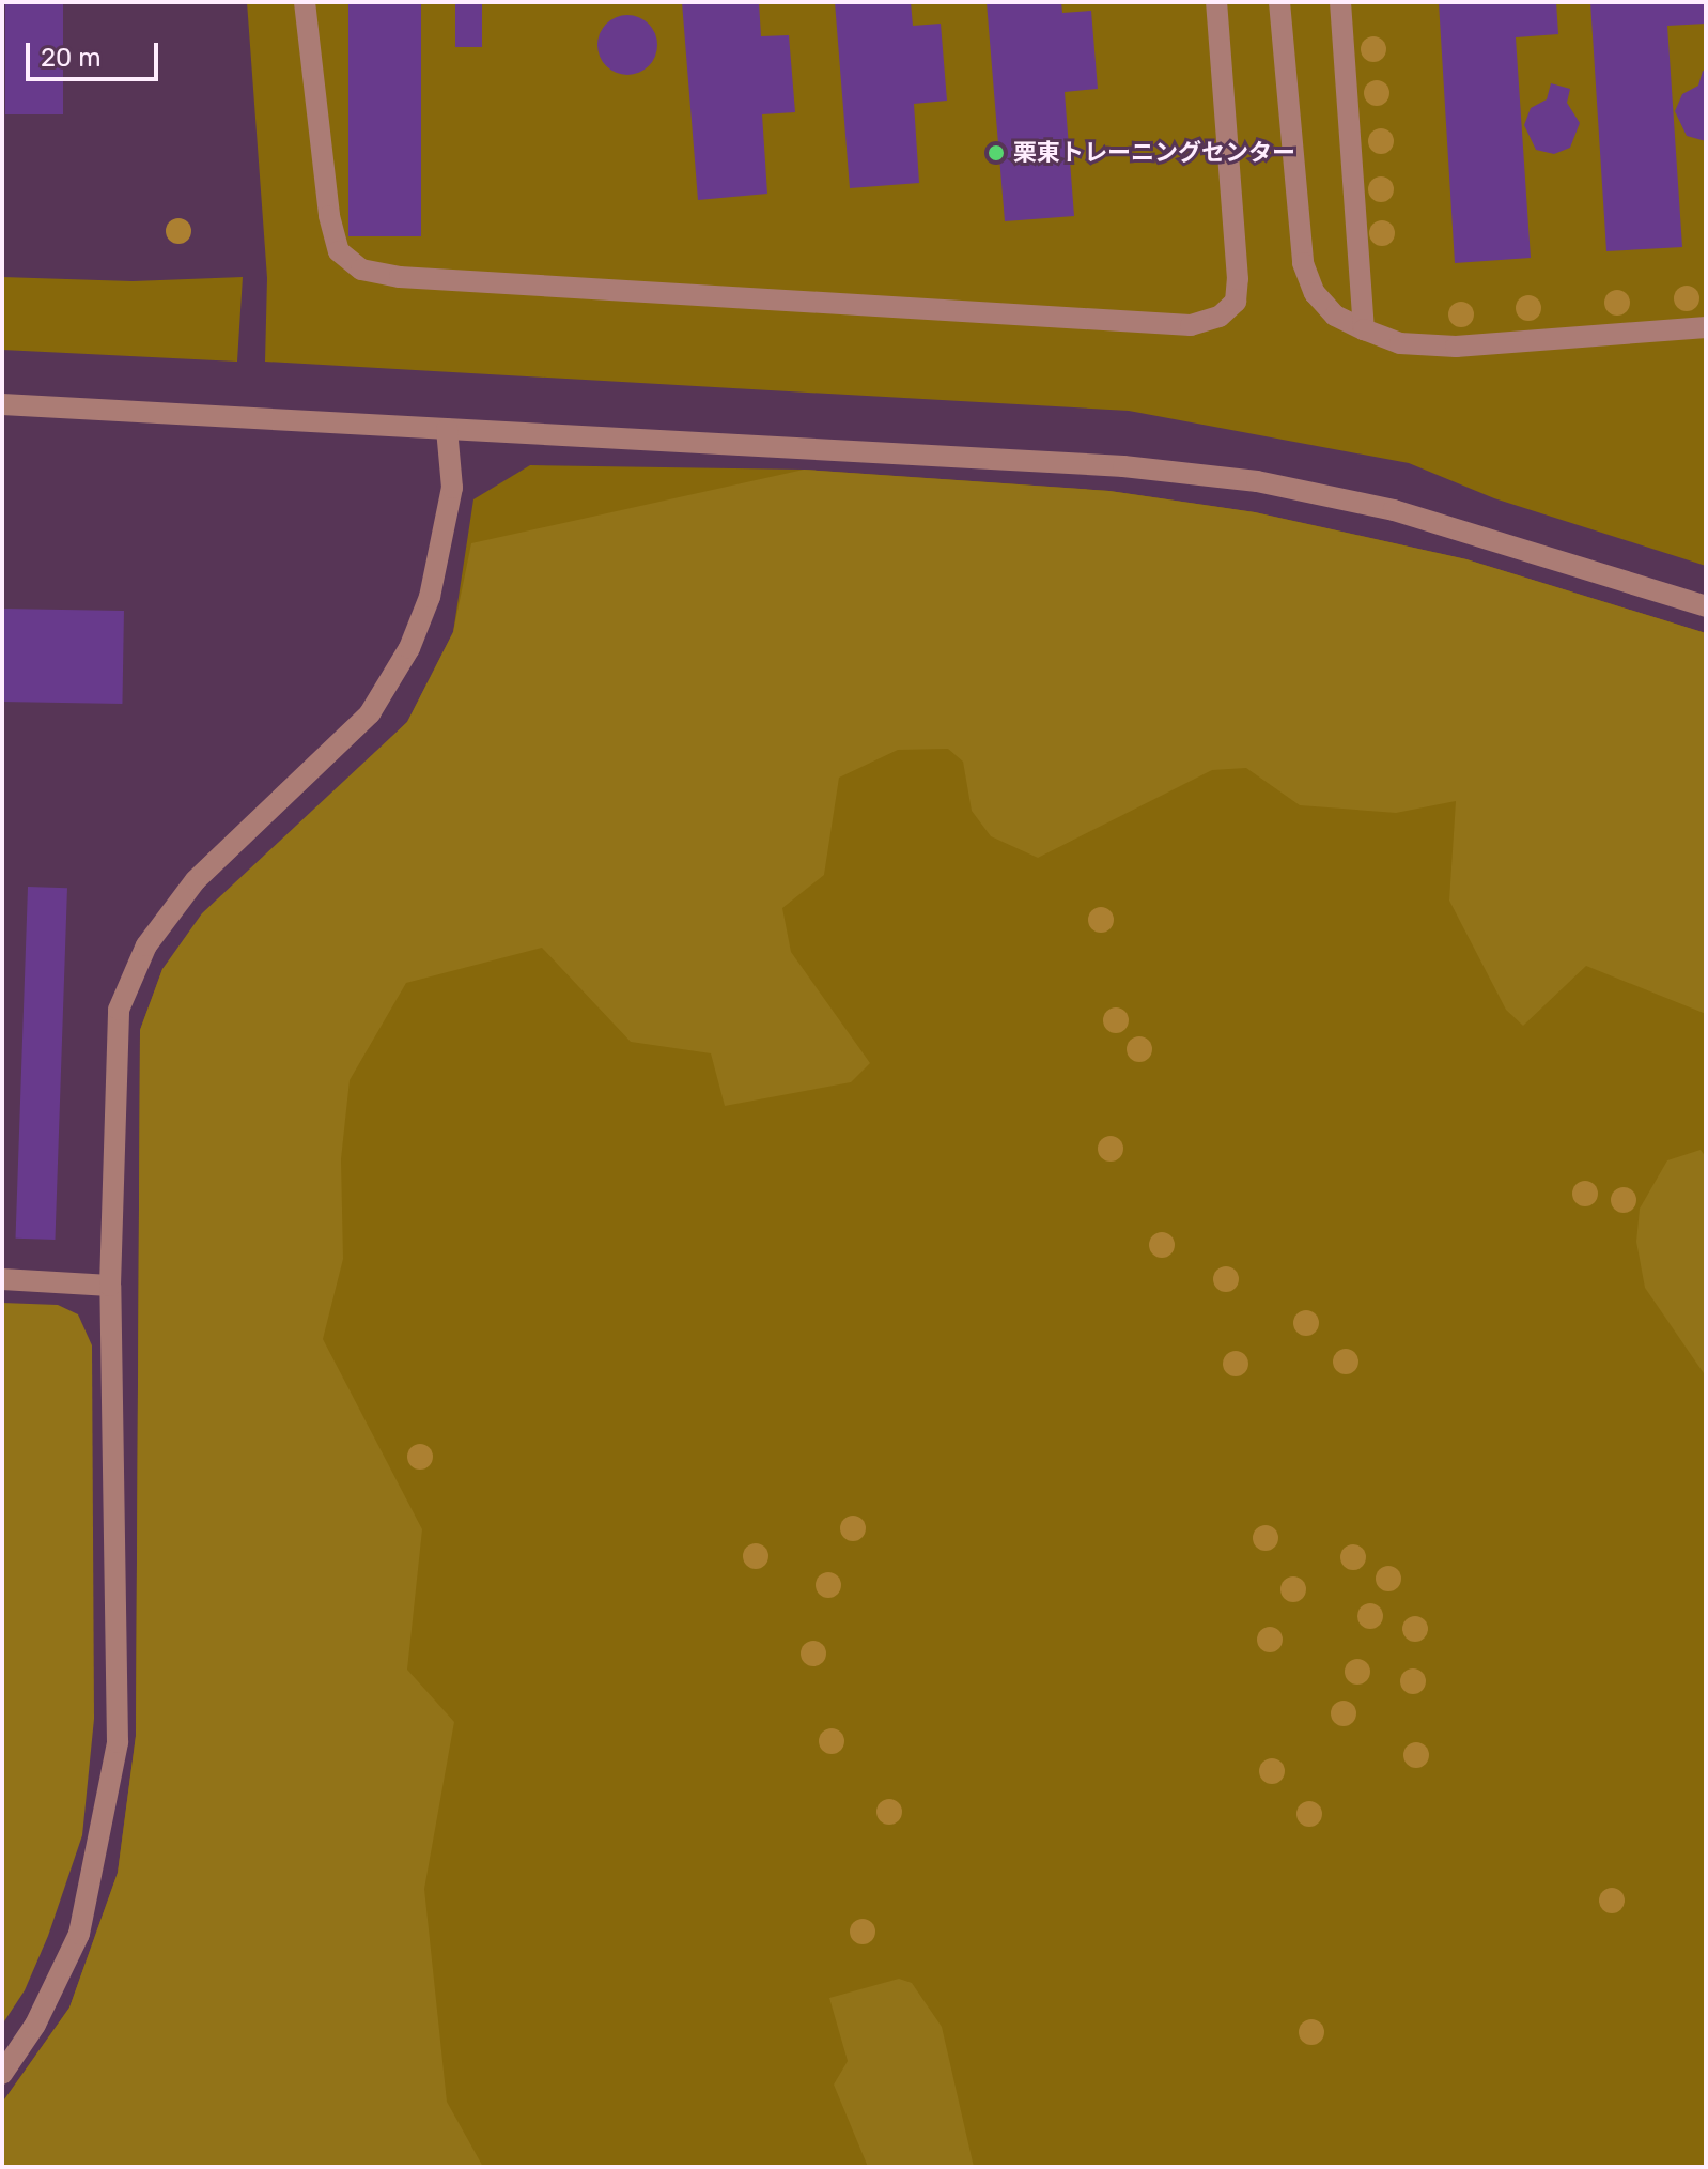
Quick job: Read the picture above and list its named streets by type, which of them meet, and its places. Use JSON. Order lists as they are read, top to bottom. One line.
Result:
{"places":["栗東トレーニングセンター"],"scale_bar":"20 m"}
